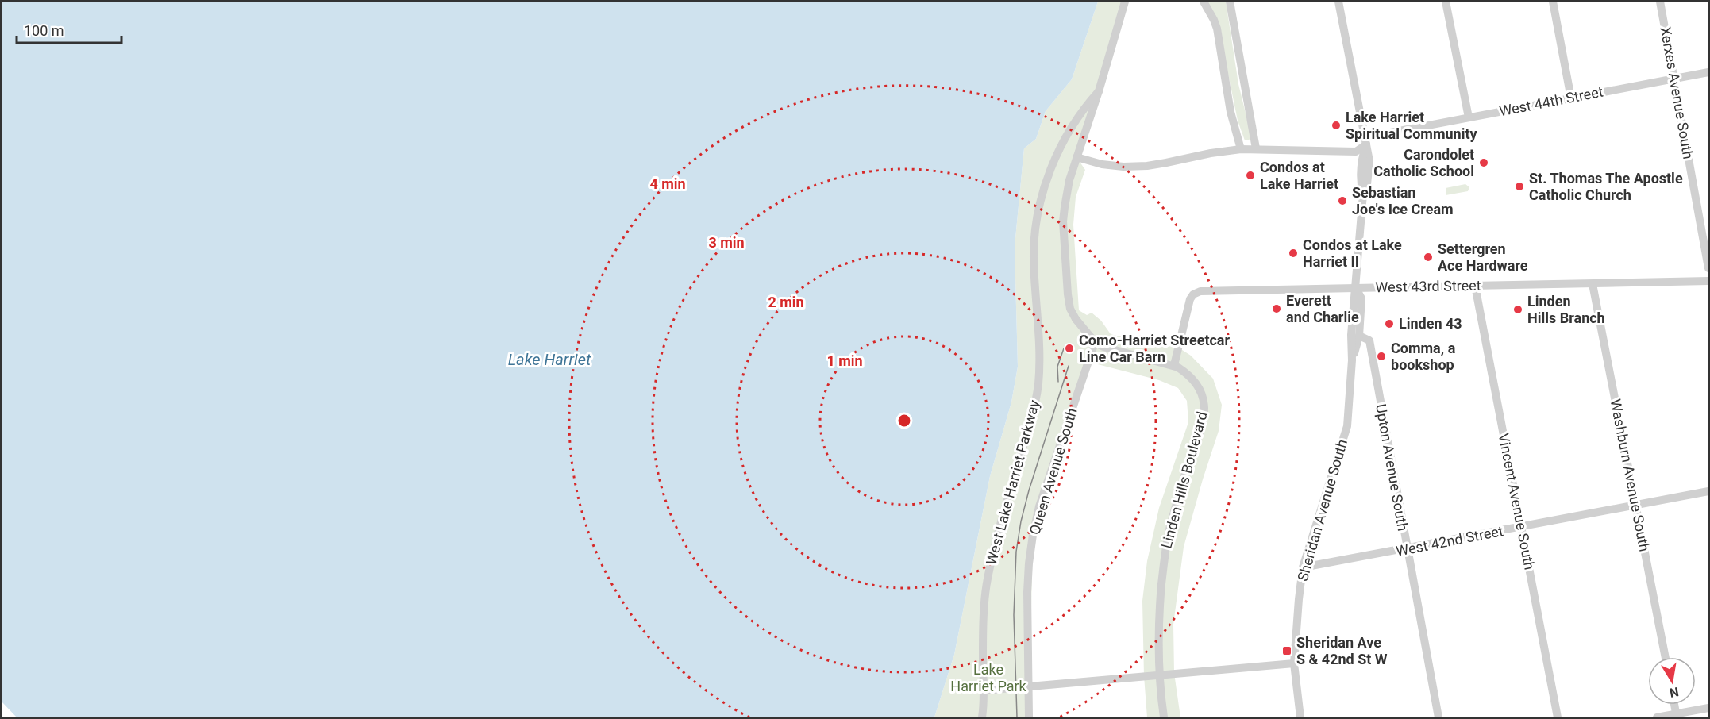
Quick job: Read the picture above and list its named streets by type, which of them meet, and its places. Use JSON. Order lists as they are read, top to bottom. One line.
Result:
{"streets":{"street":["Xerxes Avenue South","West 44th Street","West 43rd Street","Upton Avenue South","Queen Avenue South","Washburn Avenue South","Linden Hills Boulevard","West Lake Harriet Parkway","Vincent Avenue South","Sheridan Avenue South","West 42nd Street"]},"crossings":[["Xerxes Avenue South","West 44th Street"],["West 44th Street","West Lake Harriet Parkway"],["West 43rd Street","Washburn Avenue South"],["West 43rd Street","Linden Hills Boulevard"],["West 43rd Street","Vincent Avenue South"],["West 43rd Street","Sheridan Avenue South"],["Upton Avenue South","Sheridan Avenue South"],["Upton Avenue South","West 42nd Street"],["Queen Avenue South","Linden Hills Boulevard"],["Queen Avenue South","West Lake Harriet Parkway"],["Washburn Avenue South","West 42nd Street"],["Linden Hills Boulevard","West Lake Harriet Parkway"],["Vincent Avenue South","West 42nd Street"],["Sheridan Avenue South","West 42nd Street"]],"water":["Lake Harriet"],"parks":["Lake Harriet Park"],"places":{"other":["Lake Harriet Spiritual Community","Carondolet Catholic School","Condos at Lake Harriet","St. Thomas The Apostle Catholic Church","Sebastian Joe's Ice Cream","Condos at Lake Harriet II","Settergren Ace Hardware","Everett and Charlie","Linden Hills Branch","Linden 43","Como-Harriet Streetcar Line Car Barn","Comma, a bookshop"],"transit":["Sheridan Ave S & 42nd St W"]},"scale_bar":"100 m","north":"bottom","rings":["4 min","3 min","2 min","1 min"]}
